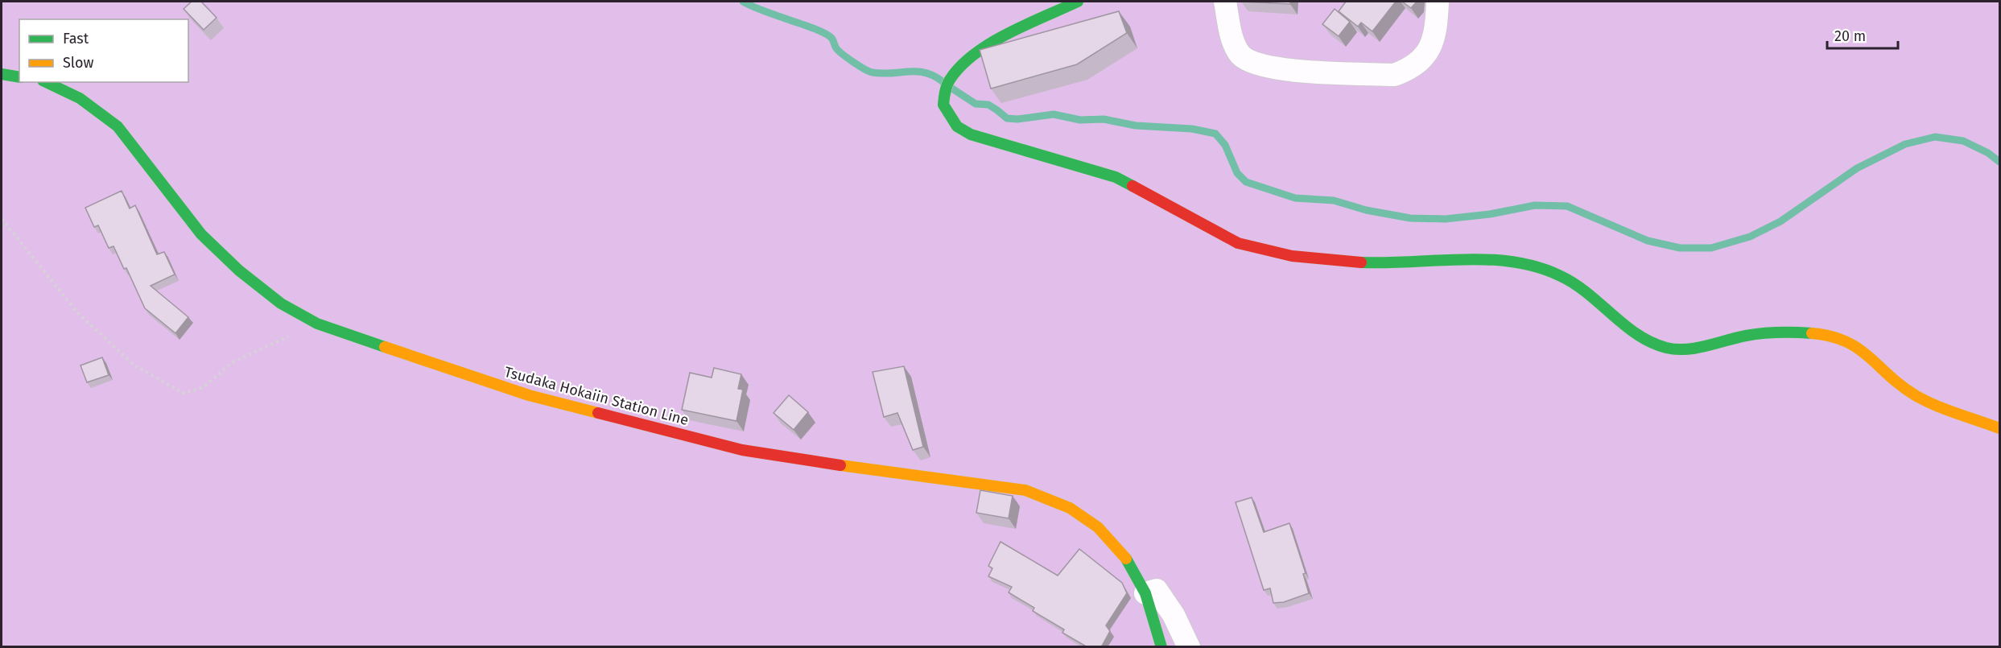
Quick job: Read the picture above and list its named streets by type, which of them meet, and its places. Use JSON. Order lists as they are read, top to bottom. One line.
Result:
{"streets":{"main road":["Tsudaka Hokaiin Station Line"]},"legend":["Fast","Slow"],"scale_bar":"20 m"}
